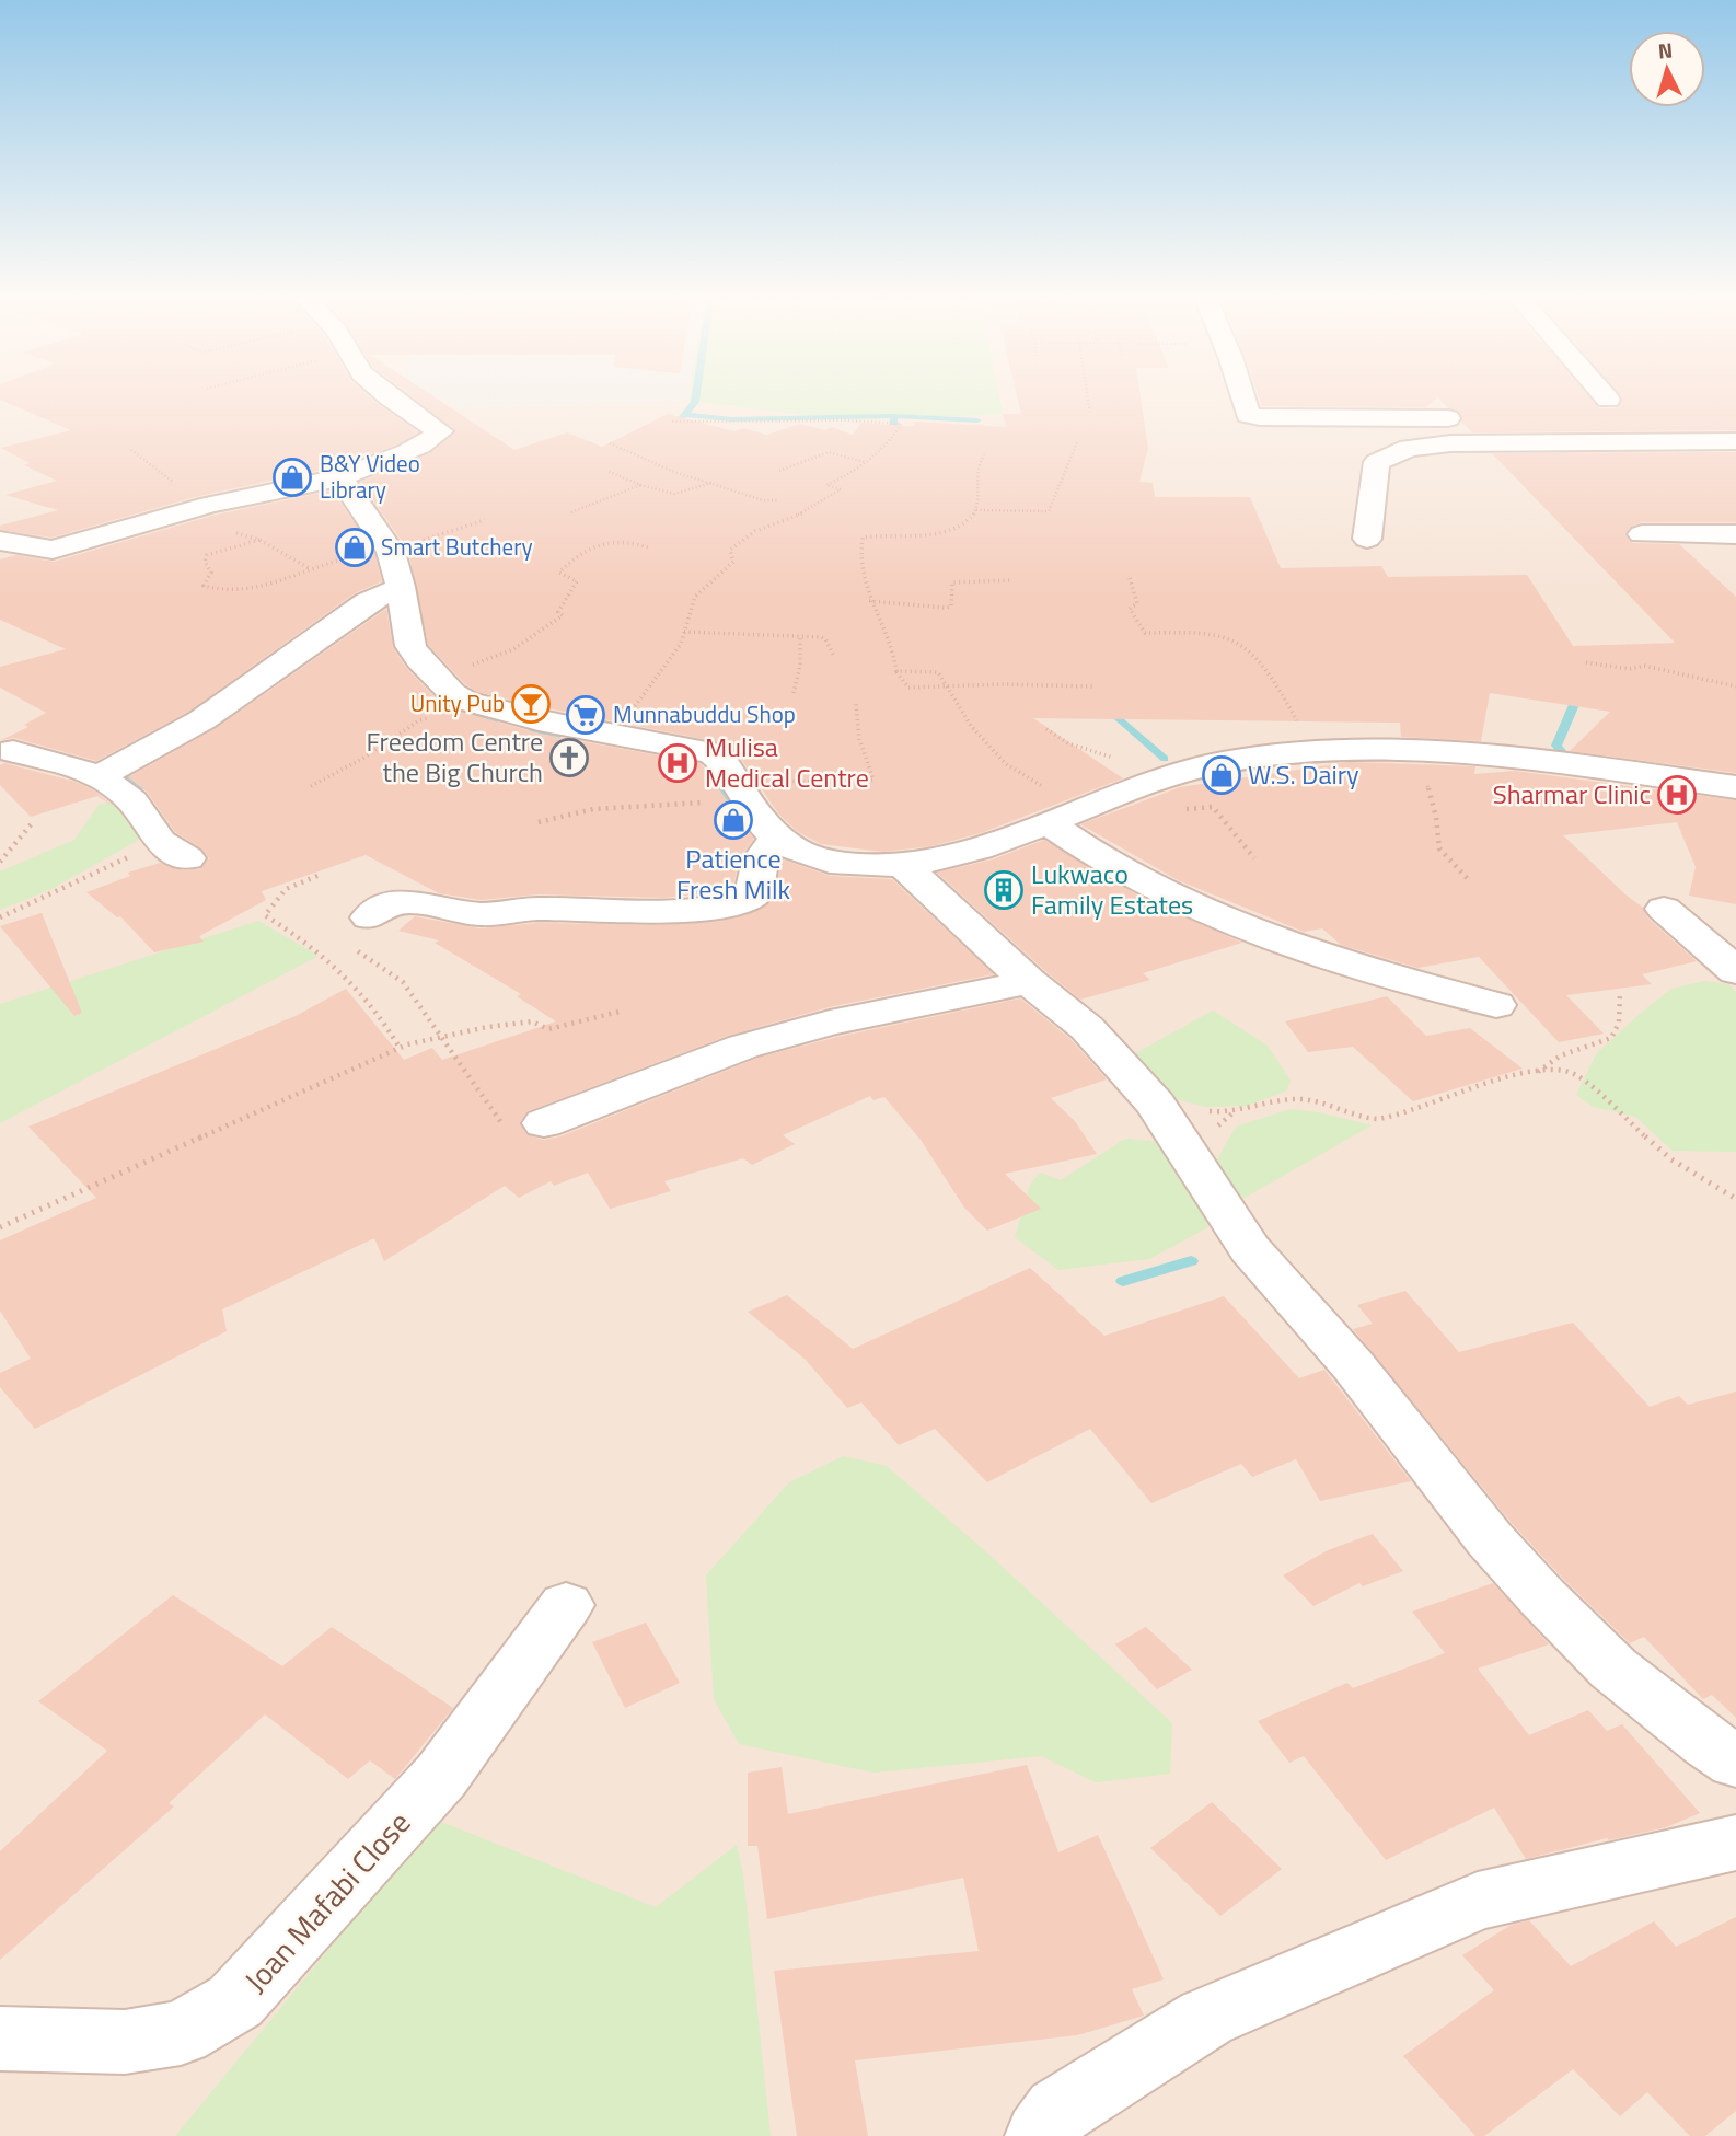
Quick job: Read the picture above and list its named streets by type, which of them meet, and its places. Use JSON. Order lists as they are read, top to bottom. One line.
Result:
{"streets":{"street":["Joan Mafabi Close"]},"places":{"shop":["B&Y Video Library","Smart Butchery","W.S. Dairy","Patience Fresh Milk"],"bar":["Unity Pub"],"supermarket":["Munnabuddu Shop"],"church":["Freedom Centre the Big Church"],"hospital":["Mulisa Medical Centre","Sharmar Clinic"],"building":["Lukwaco Family Estates"]},"north":"top"}
